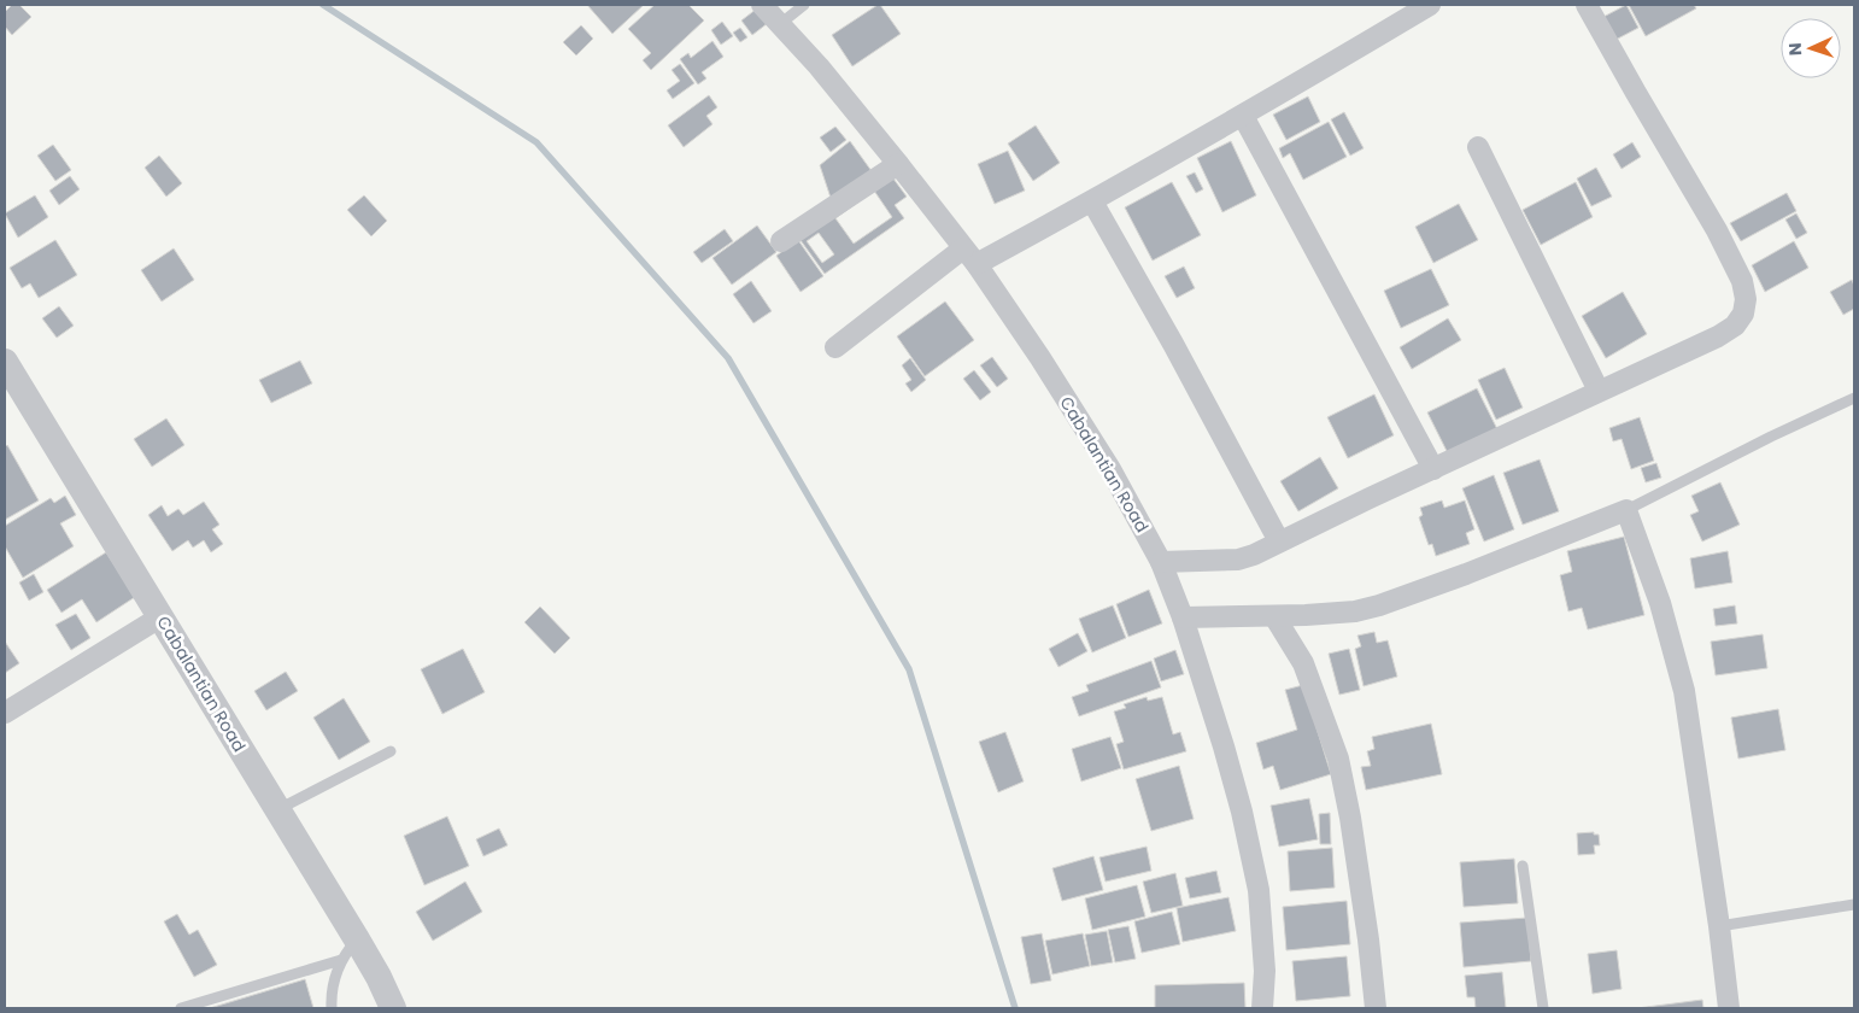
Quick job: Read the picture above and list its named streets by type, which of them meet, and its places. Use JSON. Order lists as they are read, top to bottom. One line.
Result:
{"streets":{"street":["Cabalantian Road"]},"north":"left"}
